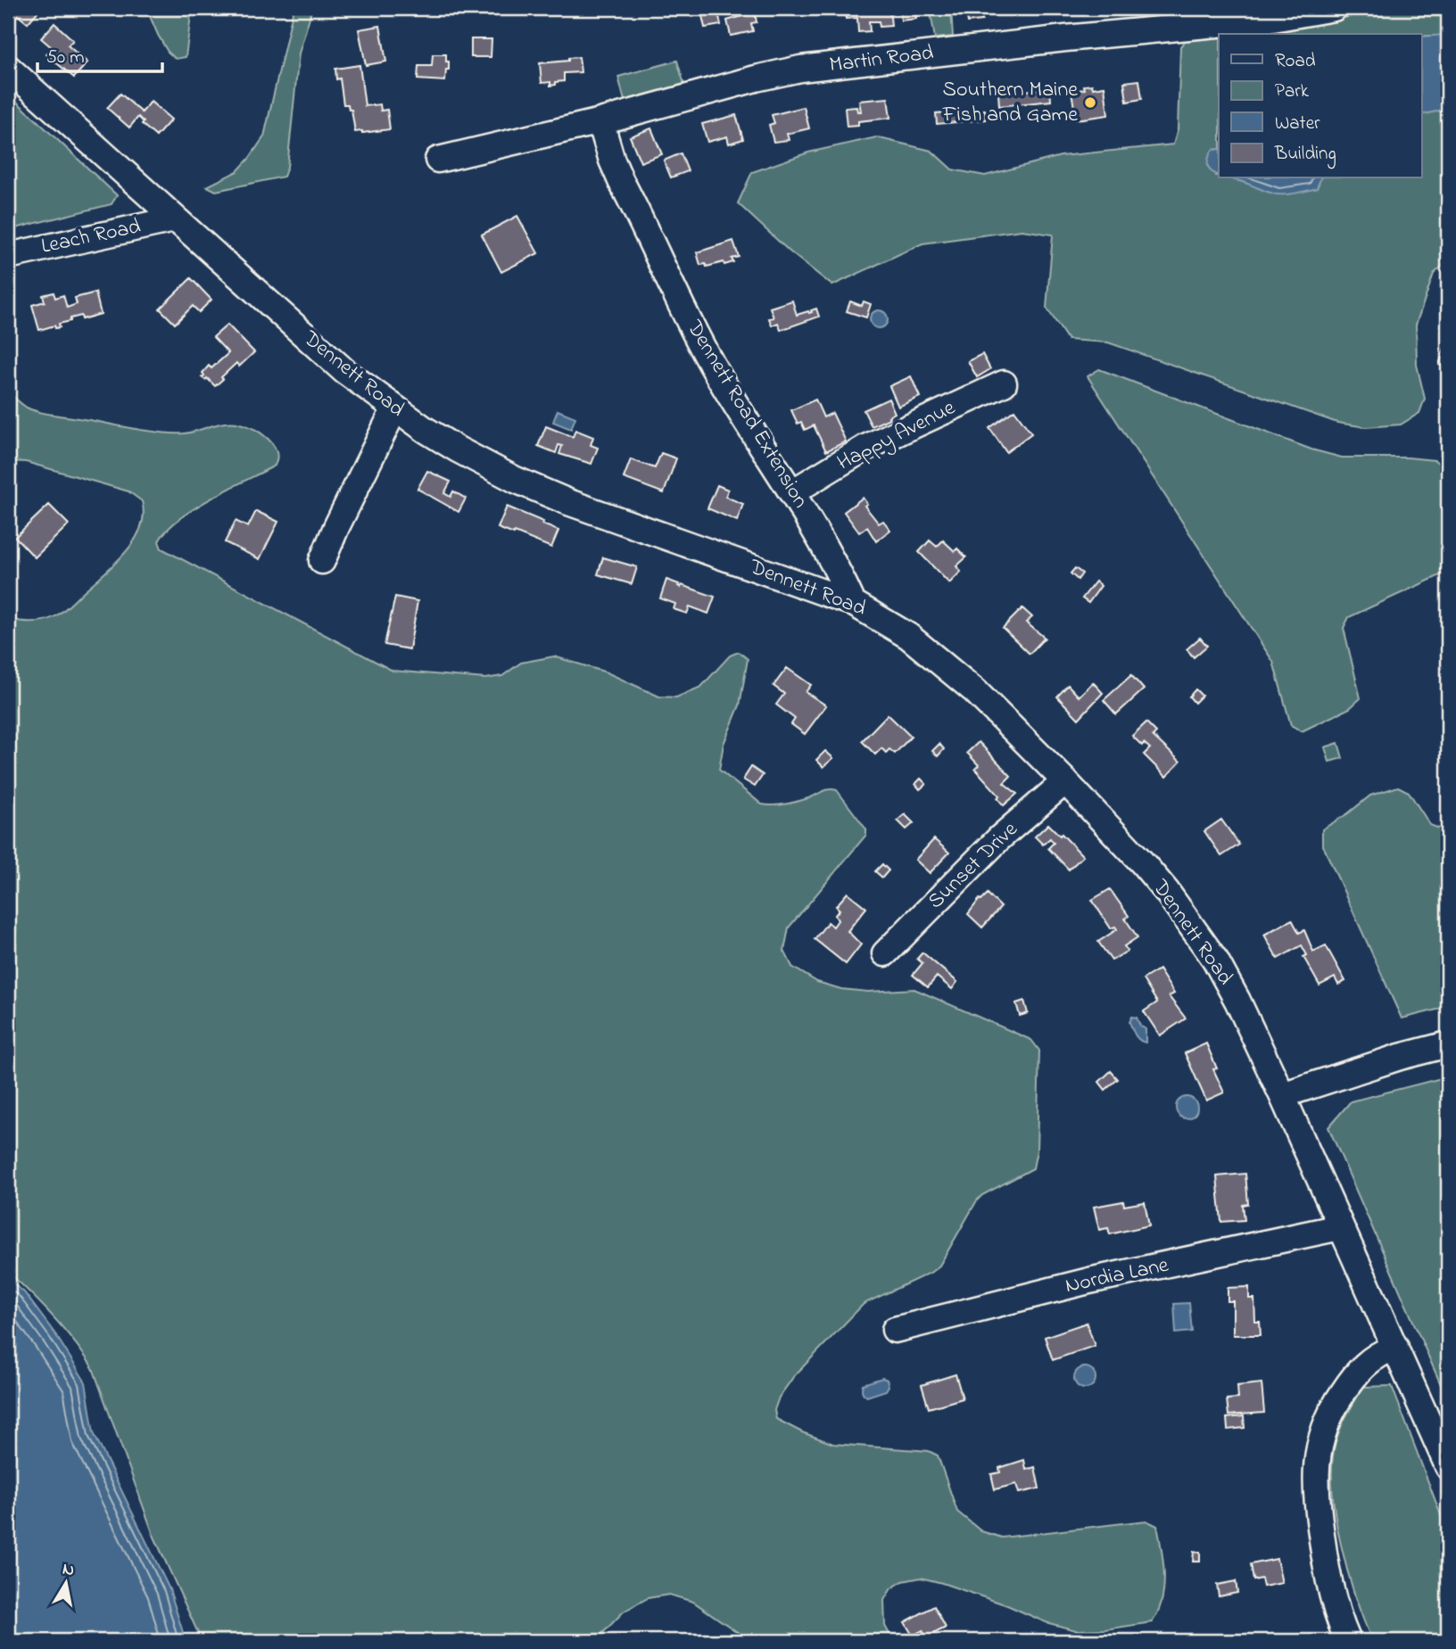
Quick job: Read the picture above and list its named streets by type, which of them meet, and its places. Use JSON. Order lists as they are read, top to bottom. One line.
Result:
{"streets":{"street":["Martin Road","Leach Road","Dennett Road","Dennett Road Extension","Happy Avenue","Sunset Drive","Nordia Lane"]},"crossings":[["Martin Road","Dennett Road Extension"],["Leach Road","Dennett Road"],["Dennett Road","Dennett Road Extension"],["Dennett Road","Sunset Drive"],["Dennett Road","Nordia Lane"],["Dennett Road Extension","Happy Avenue"]],"places":["Southern Maine Fish and Game"],"legend":["Road","Park","Water","Building"],"scale_bar":"50 m","north":"top"}
